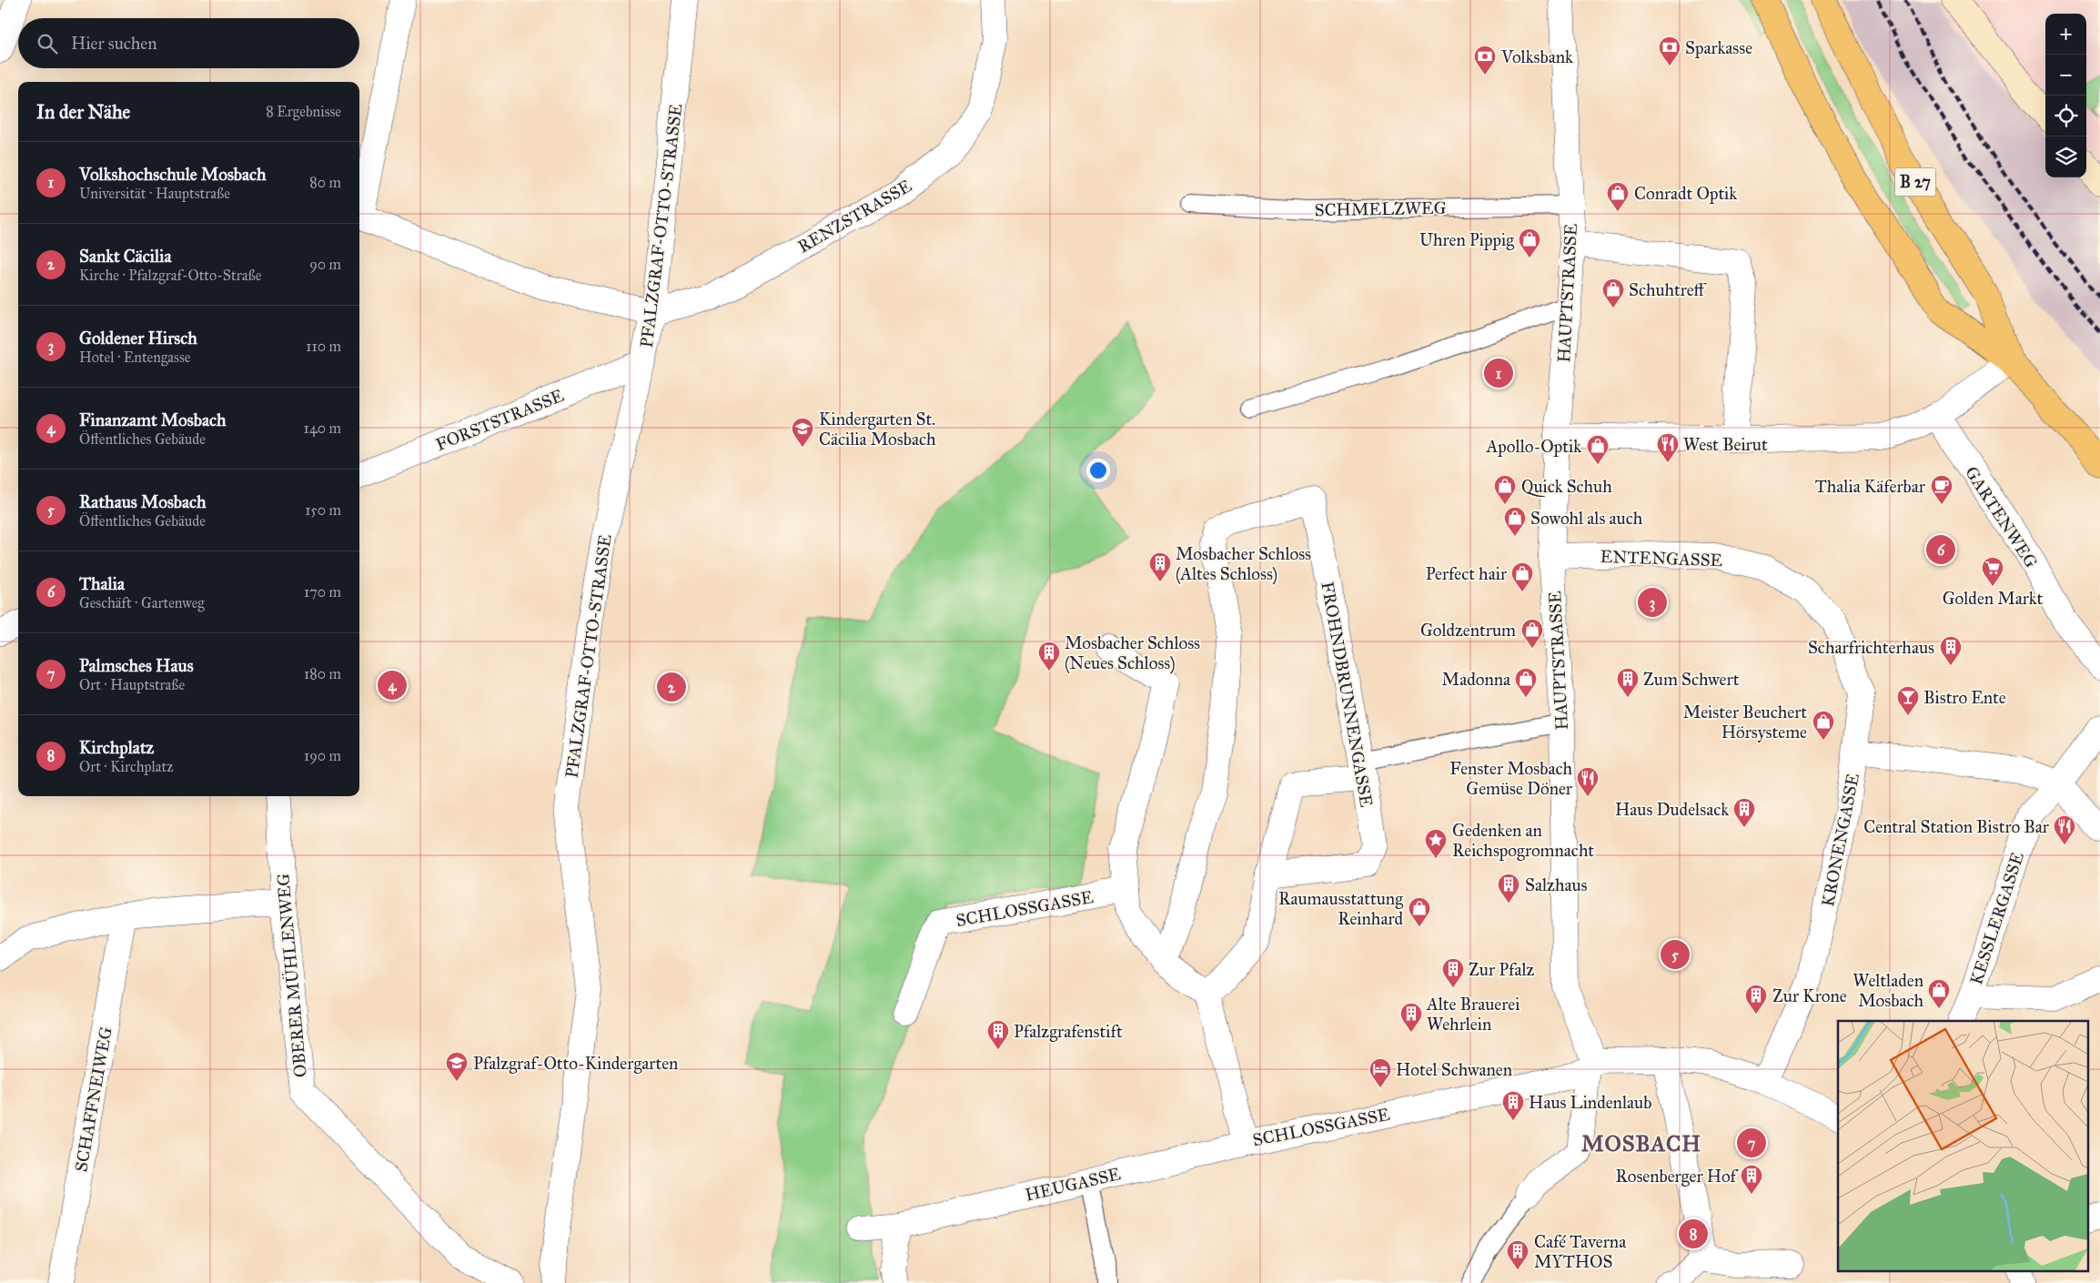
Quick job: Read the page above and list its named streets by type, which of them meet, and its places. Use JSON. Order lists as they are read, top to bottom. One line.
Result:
{"streets":{"main road":["B 27"],"street":["RENZSTRASSE","PFALZGRAF-OTTO-STRASSE","HAUPTSTRASSE","FORSTSTRASSE","GARTENWEG","ENTENGASSE","FROHNDBRUNNENGASSE","KRONENGASSE","SCHLOSSGASSE","KESSLERGASSE","OBERER MÜHLENWEG","SCHAFFNEIWEG","HEUGASSE"],"lane":["SCHMELZWEG"]},"crossings":[["SCHMELZWEG","HAUPTSTRASSE"],["RENZSTRASSE","PFALZGRAF-OTTO-STRASSE"],["PFALZGRAF-OTTO-STRASSE","FORSTSTRASSE"],["HAUPTSTRASSE","ENTENGASSE"],["HAUPTSTRASSE","SCHLOSSGASSE"],["ENTENGASSE","KRONENGASSE"],["KRONENGASSE","KESSLERGASSE"],["SCHLOSSGASSE","HEUGASSE"]],"districts":["MOSBACH"],"places":{"bank":["Sparkasse","Volksbank"],"shop":["Conradt Optik","Uhren Pippig","Schuhtreff","Apollo-Optik","Quick Schuh","Sowohl als auch","Perfect hair","Goldzentrum","Madonna","Meister Beuchert Hörsysteme","Raumausstattung Reinhard","Weltladen Mosbach"],"school or university":["Kindergarten St. Cäcilia Mosbach","Pfalzgraf-Otto-Kindergarten"],"restaurant":["West Beirut","Fenster Mosbach Gemüse Döner","Central Station Bistro Bar"],"cafe":["Thalia Käferbar"],"building":["Mosbacher Schloss (Altes Schloss)","Scharfrichterhaus","Mosbacher Schloss (Neues Schloss)","Zum Schwert","Haus Dudelsack","Salzhaus","Zur Pfalz","Zur Krone","Alte Brauerei Wehrlein","Pfalzgrafenstift","Haus Lindenlaub","Rosenberger Hof","Café Taverna MYTHOS"],"supermarket":["Golden Markt"],"bar":["Bistro Ente"],"place":["Gedenken an Reichspogromnacht"],"hotel":["Hotel Schwanen"]},"page":{"map_buttons":["+","−"],"search":"Hier suchen","heading":["In der Nähe","8 Ergebnisse"],"list":[{"mark":"1","name":"Volkshochschule Mosbach","note":"Universität · Hauptstraße","value":"80 m"},{"mark":"2","name":"Sankt Cäcilia","note":"Kirche · Pfalzgraf-Otto-Straße","value":"90 m"},{"mark":"3","name":"Goldener Hirsch","note":"Hotel · Entengasse","value":"110 m"},{"mark":"4","name":"Finanzamt Mosbach","note":"Öffentliches Gebäude","value":"140 m"},{"mark":"5","name":"Rathaus Mosbach","note":"Öffentliches Gebäude","value":"150 m"},{"mark":"6","name":"Thalia","note":"Geschäft · Gartenweg","value":"170 m"},{"mark":"7","name":"Palmsches Haus","note":"Ort · Hauptstraße","value":"180 m"},{"mark":"8","name":"Kirchplatz","note":"Ort · Kirchplatz","value":"190 m"}],"pins":["1","6","3","4","2","5","7","8"]}}
